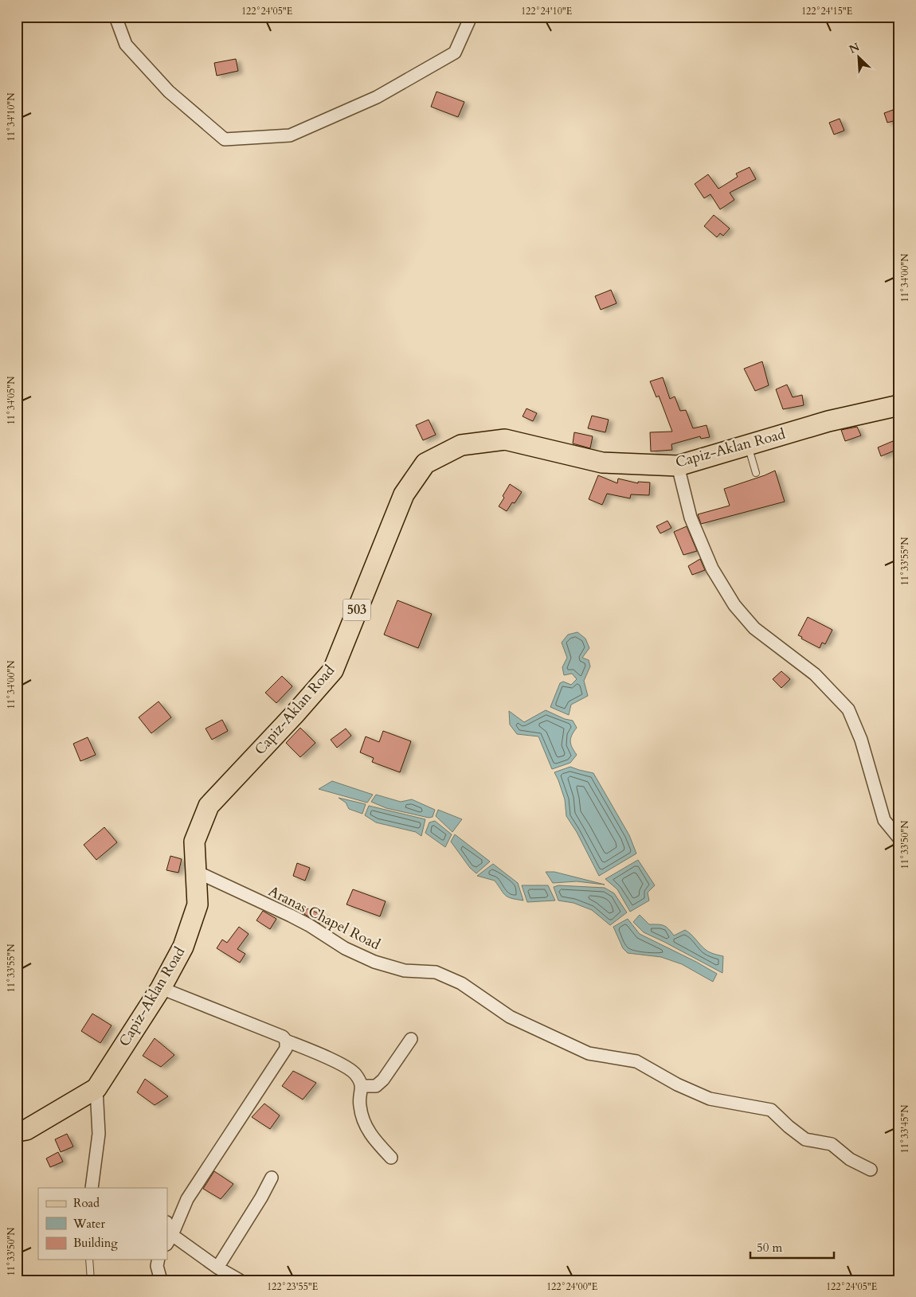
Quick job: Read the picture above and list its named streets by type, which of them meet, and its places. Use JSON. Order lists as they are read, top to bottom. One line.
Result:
{"streets":{"main road":["Capiz-Aklan Road","503"],"street":["Aranas Chapel Road"]},"crossings":[["Capiz-Aklan Road","Aranas Chapel Road"]],"legend":["Road","Water","Building"],"scale_bar":"50 m","north":"top left","coordinates":["122°24'05\"E","122°24'10\"E","122°24'15\"E","11°34'10\"N","11°34'00\"N","11°34'05\"N","11°33'55\"N","11°33'50\"N","11°33'45\"N","122°23'55\"E","122°24'00\"E"]}
